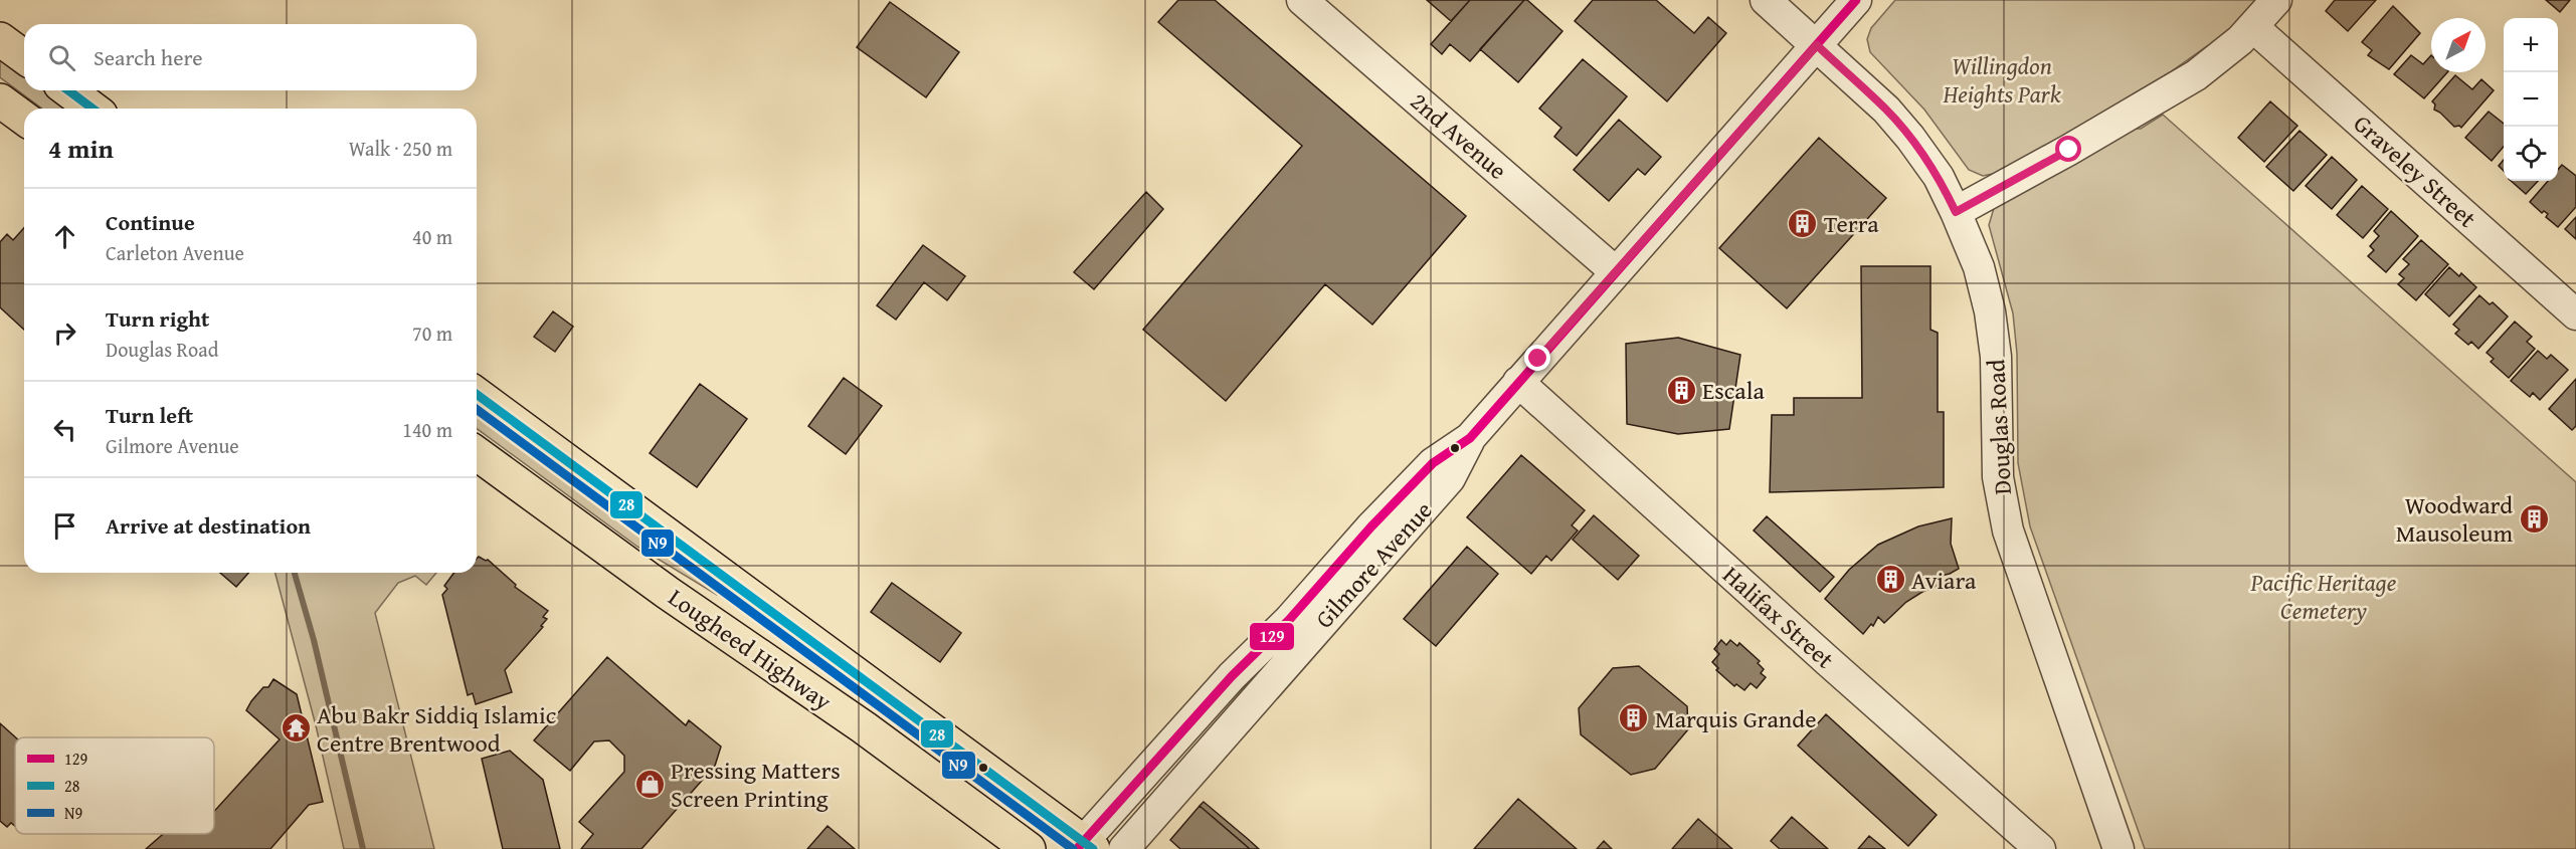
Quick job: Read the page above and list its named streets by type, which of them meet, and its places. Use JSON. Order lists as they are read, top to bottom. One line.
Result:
{"streets":{"main road":["Lougheed Highway"],"street":["2nd Avenue","Graveley Street","Douglas Road","Gilmore Avenue","Halifax Street"]},"crossings":[["2nd Avenue","Gilmore Avenue"],["Douglas Road","Gilmore Avenue"],["Gilmore Avenue","Halifax Street"],["Gilmore Avenue","Lougheed Highway"]],"parks":["Willingdon Heights Park","Pacific Heritage Cemetery"],"places":{"building":["Terra","Escala","Woodward Mausoleum","Aviara","Marquis Grande"],"temple":["Abu Bakr Siddiq Islamic Centre Brentwood"],"shop":["Pressing Matters Screen Printing"]},"lines":["transit line 129","transit line 28","transit line N9"],"legend":["129","28","N9"],"north":"top right","page":{"map_buttons":["+","−"],"search":"Search here","heading":["4 min","Walk · 250 m"],"list":[["Continue","Carleton Avenue","40 m"],["Turn right","Douglas Road","70 m"],["Turn left","Gilmore Avenue","140 m"],"Arrive at destination"]}}
